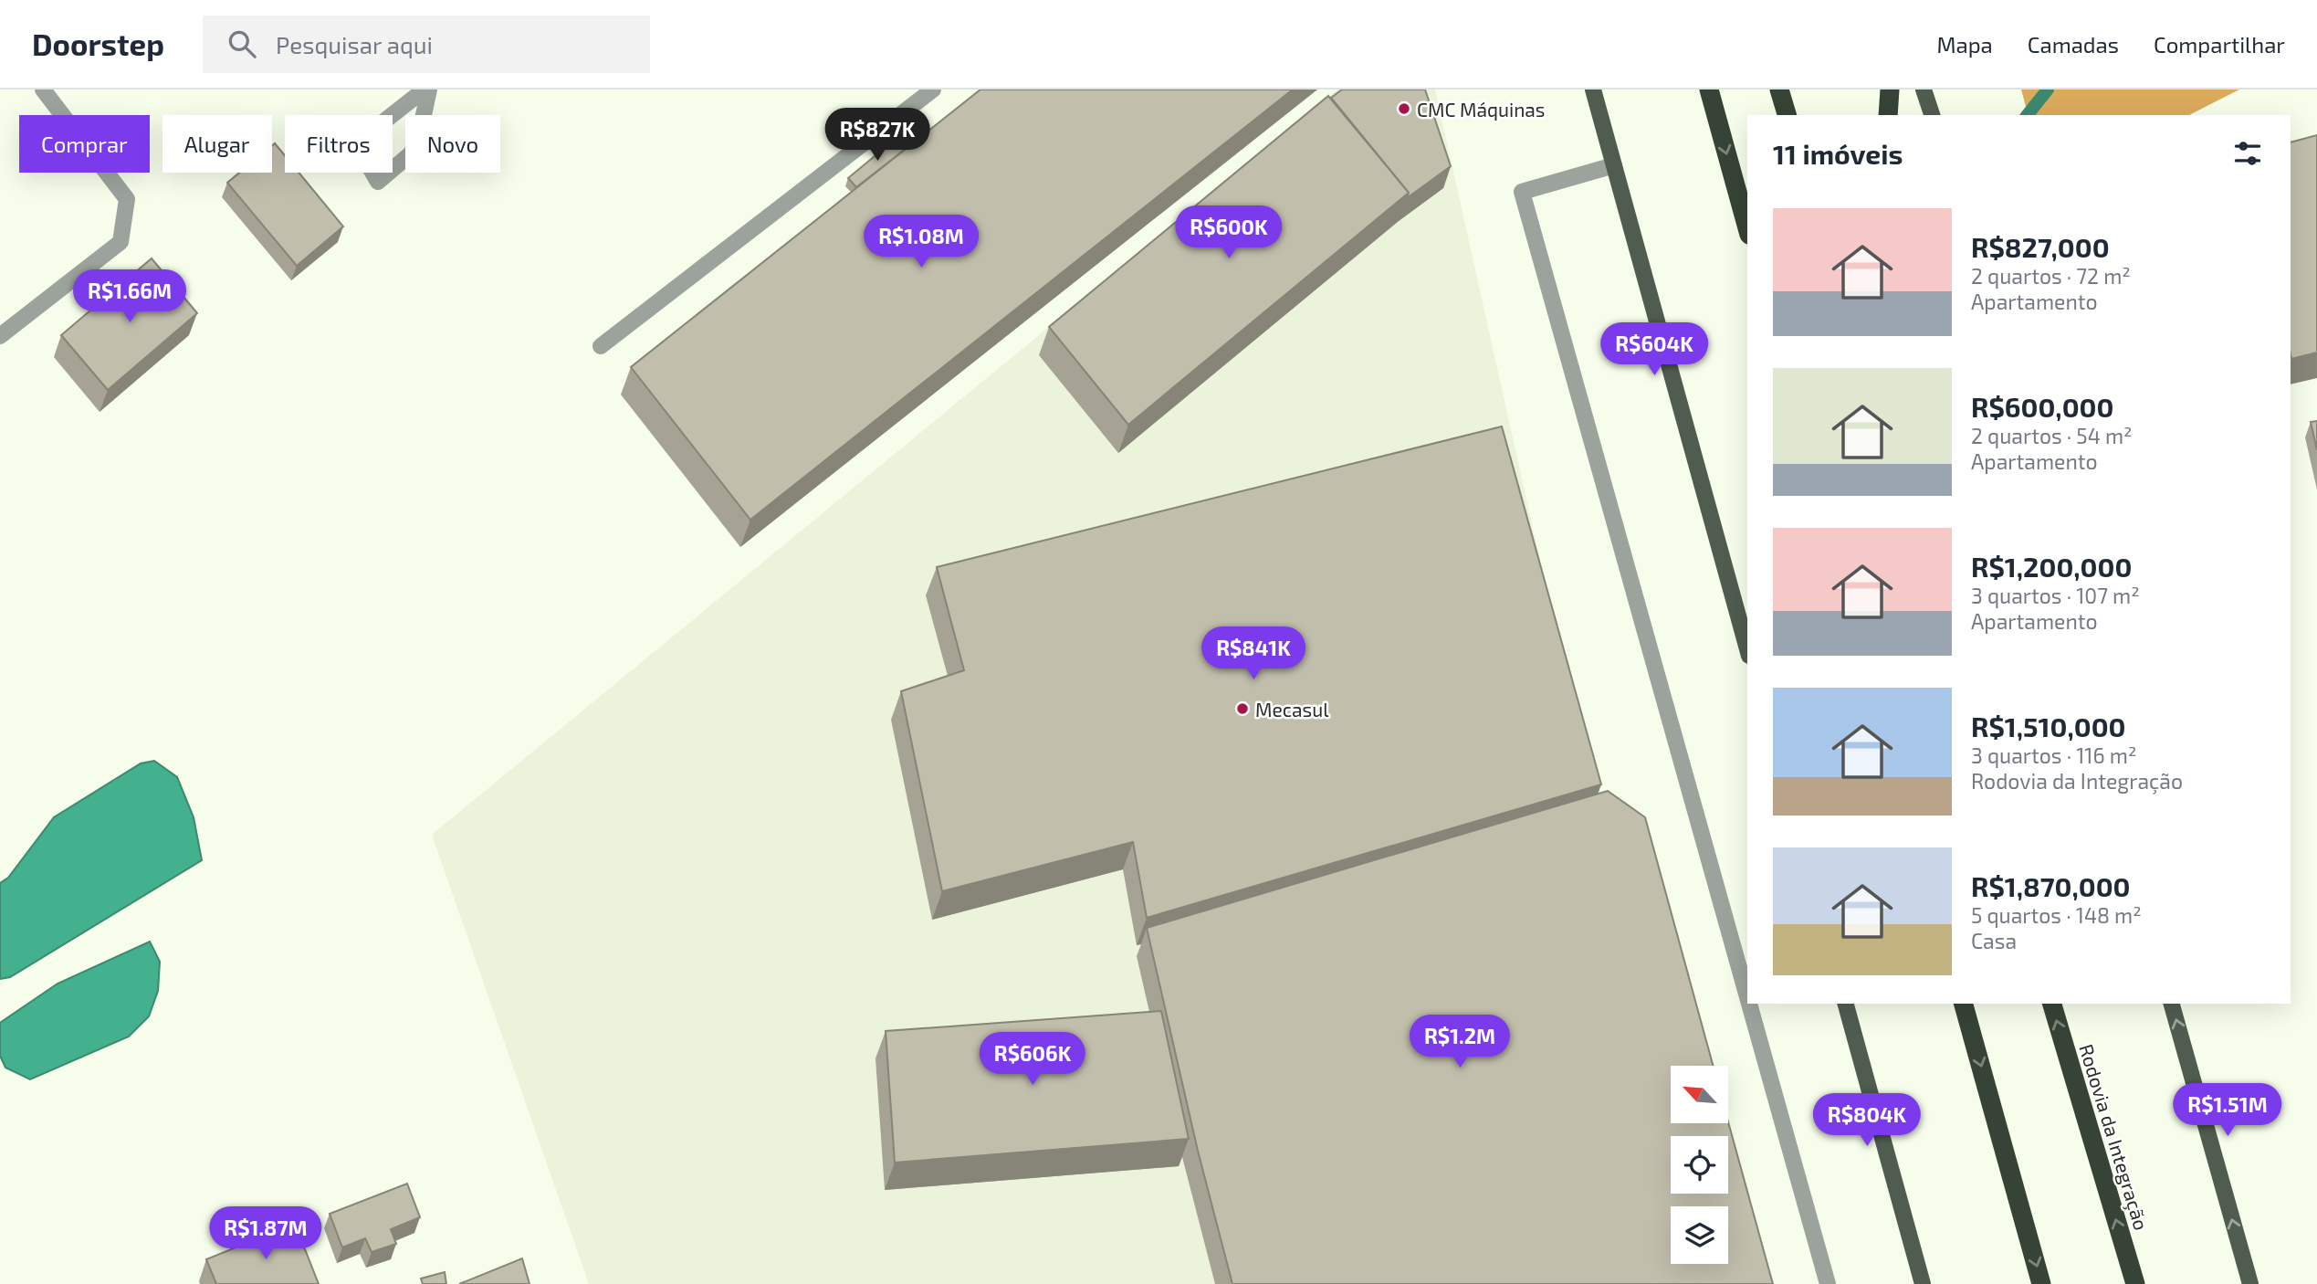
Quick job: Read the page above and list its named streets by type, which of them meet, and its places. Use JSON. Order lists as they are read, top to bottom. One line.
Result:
{"streets":{"highway":["Rodovia da Integração"]},"places":["CMC Máquinas","Mecasul"],"north":"top left","page":{"header":"Doorstep","search":"Pesquisar aqui","nav":["Mapa","Camadas","Compartilhar"],"price":["R$827K","R$600K","R$1.08M","R$1.66M","R$604K","R$841K","R$1.2M","R$606K","R$1.51M","R$804K","R$1.87M"],"chip":["Comprar","Alugar","Filtros","Novo"],"heading":"11 imóveis","list":[{"name":"R$827,000","note":"2 quartos · 72 m² · Apartamento"},{"name":"R$600,000","note":"2 quartos · 54 m² · Apartamento"},{"name":"R$1,200,000","note":"3 quartos · 107 m² · Apartamento"},{"name":"R$1,510,000","note":"3 quartos · 116 m² · Rodovia da Integração"},{"name":"R$1,870,000","note":"5 quartos · 148 m² · Casa"}]}}
